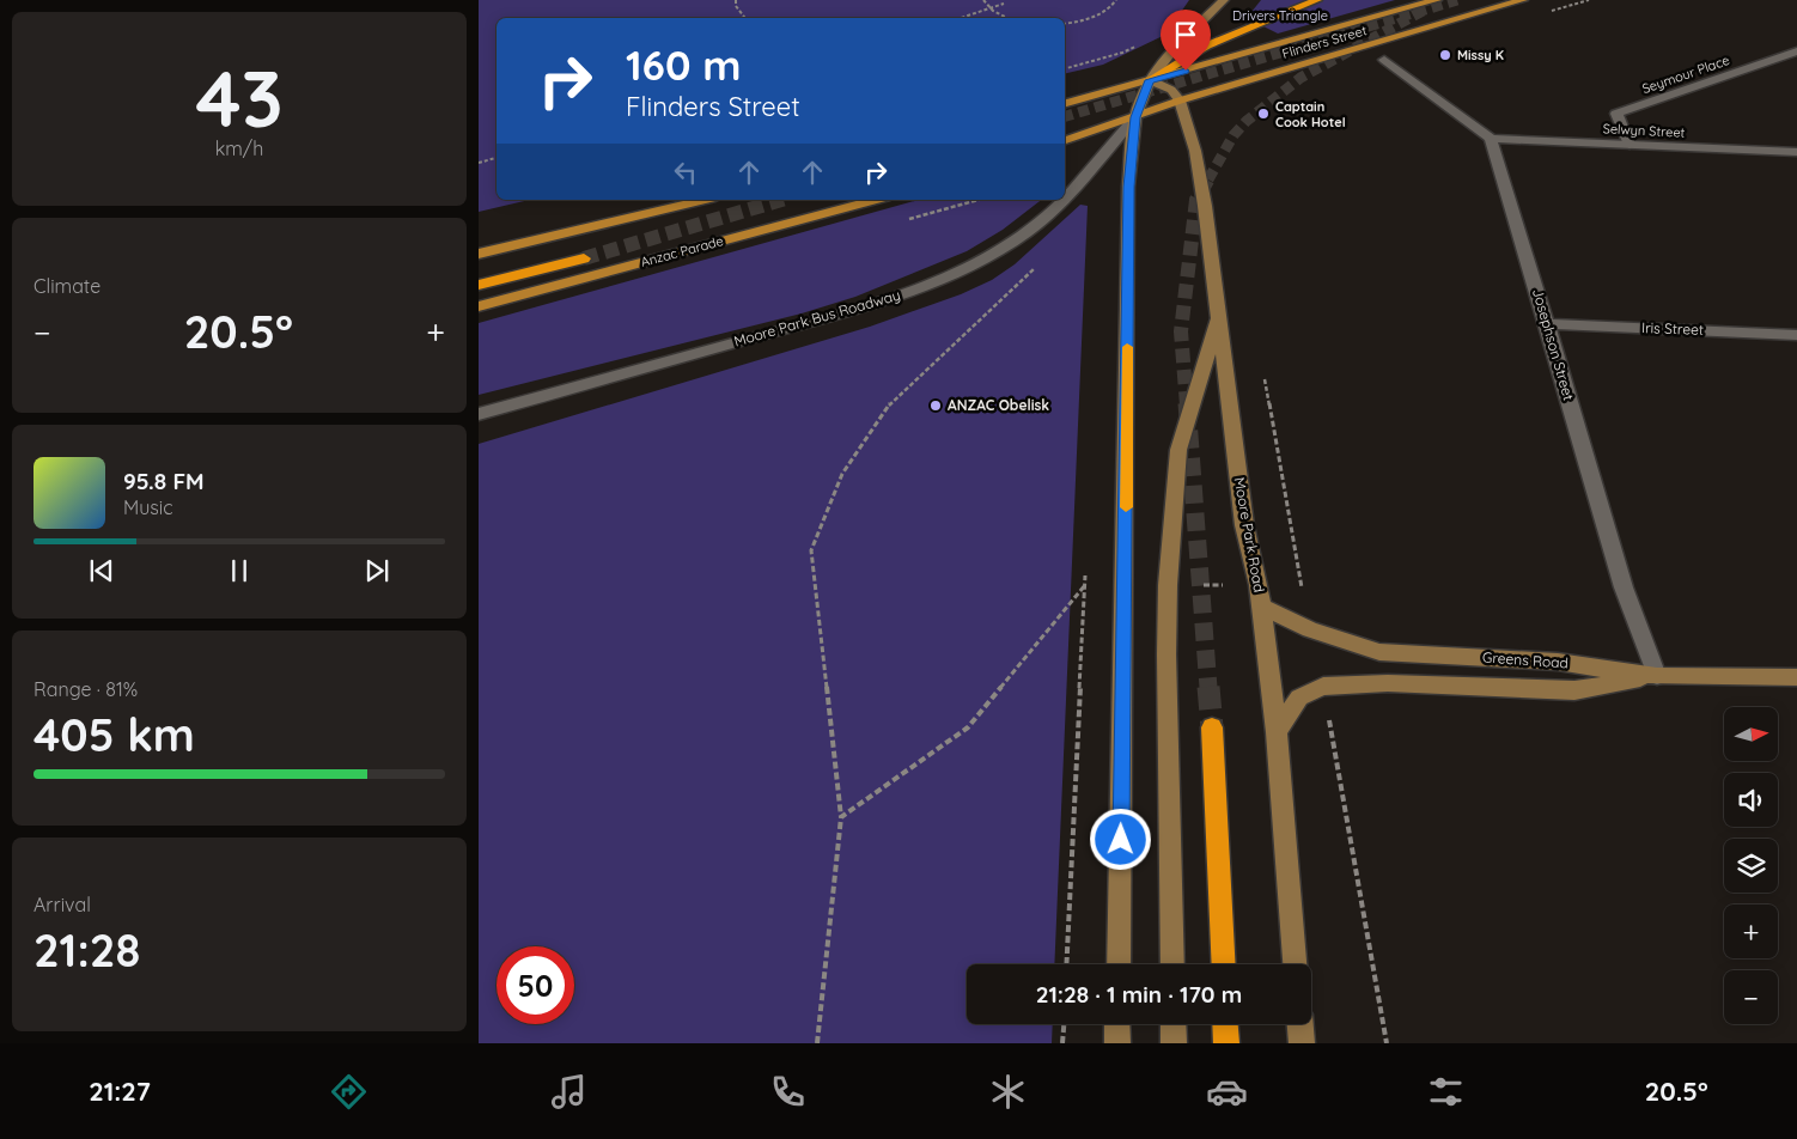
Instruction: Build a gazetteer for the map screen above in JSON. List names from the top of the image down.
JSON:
{
  "streets": {
    "main road": [
      "Flinders Street",
      "Anzac Parade",
      "Moore Park Road",
      "Greens Road"
    ],
    "street": [
      "Seymour Place",
      "Selwyn Street",
      "Moore Park Bus Roadway",
      "Iris Street",
      "Josephson Street"
    ]
  },
  "crossings": [
    ["Flinders Street", "Moore Park Bus Roadway"],
    ["Flinders Street", "Moore Park Road"],
    ["Seymour Place", "Selwyn Street"],
    ["Selwyn Street", "Josephson Street"],
    ["Iris Street", "Josephson Street"],
    ["Josephson Street", "Greens Road"],
    ["Moore Park Road", "Greens Road"]
  ],
  "parks": ["Drivers Triangle"],
  "places": ["Missy K", "Captain Cook Hotel", "ANZAC Obelisk"],
  "north": "right",
  "page": {
    "tile": [
      ["43", "km/h"],
      "Climate",
      ["Range · 81%", "405 km"],
      ["Arrival", "21:28"]
    ],
    "turn": ["160 m", "Flinders Street"],
    "heat": ["−", "20.5°", "+"],
    "song": ["95.8 FM", "Music"],
    "map_buttons": ["+", "−"],
    "limit": "50",
    "trip": "21:28 · 1 min · 170 m",
    "tabs": ["21:27", "20.5°"]
  }
}
